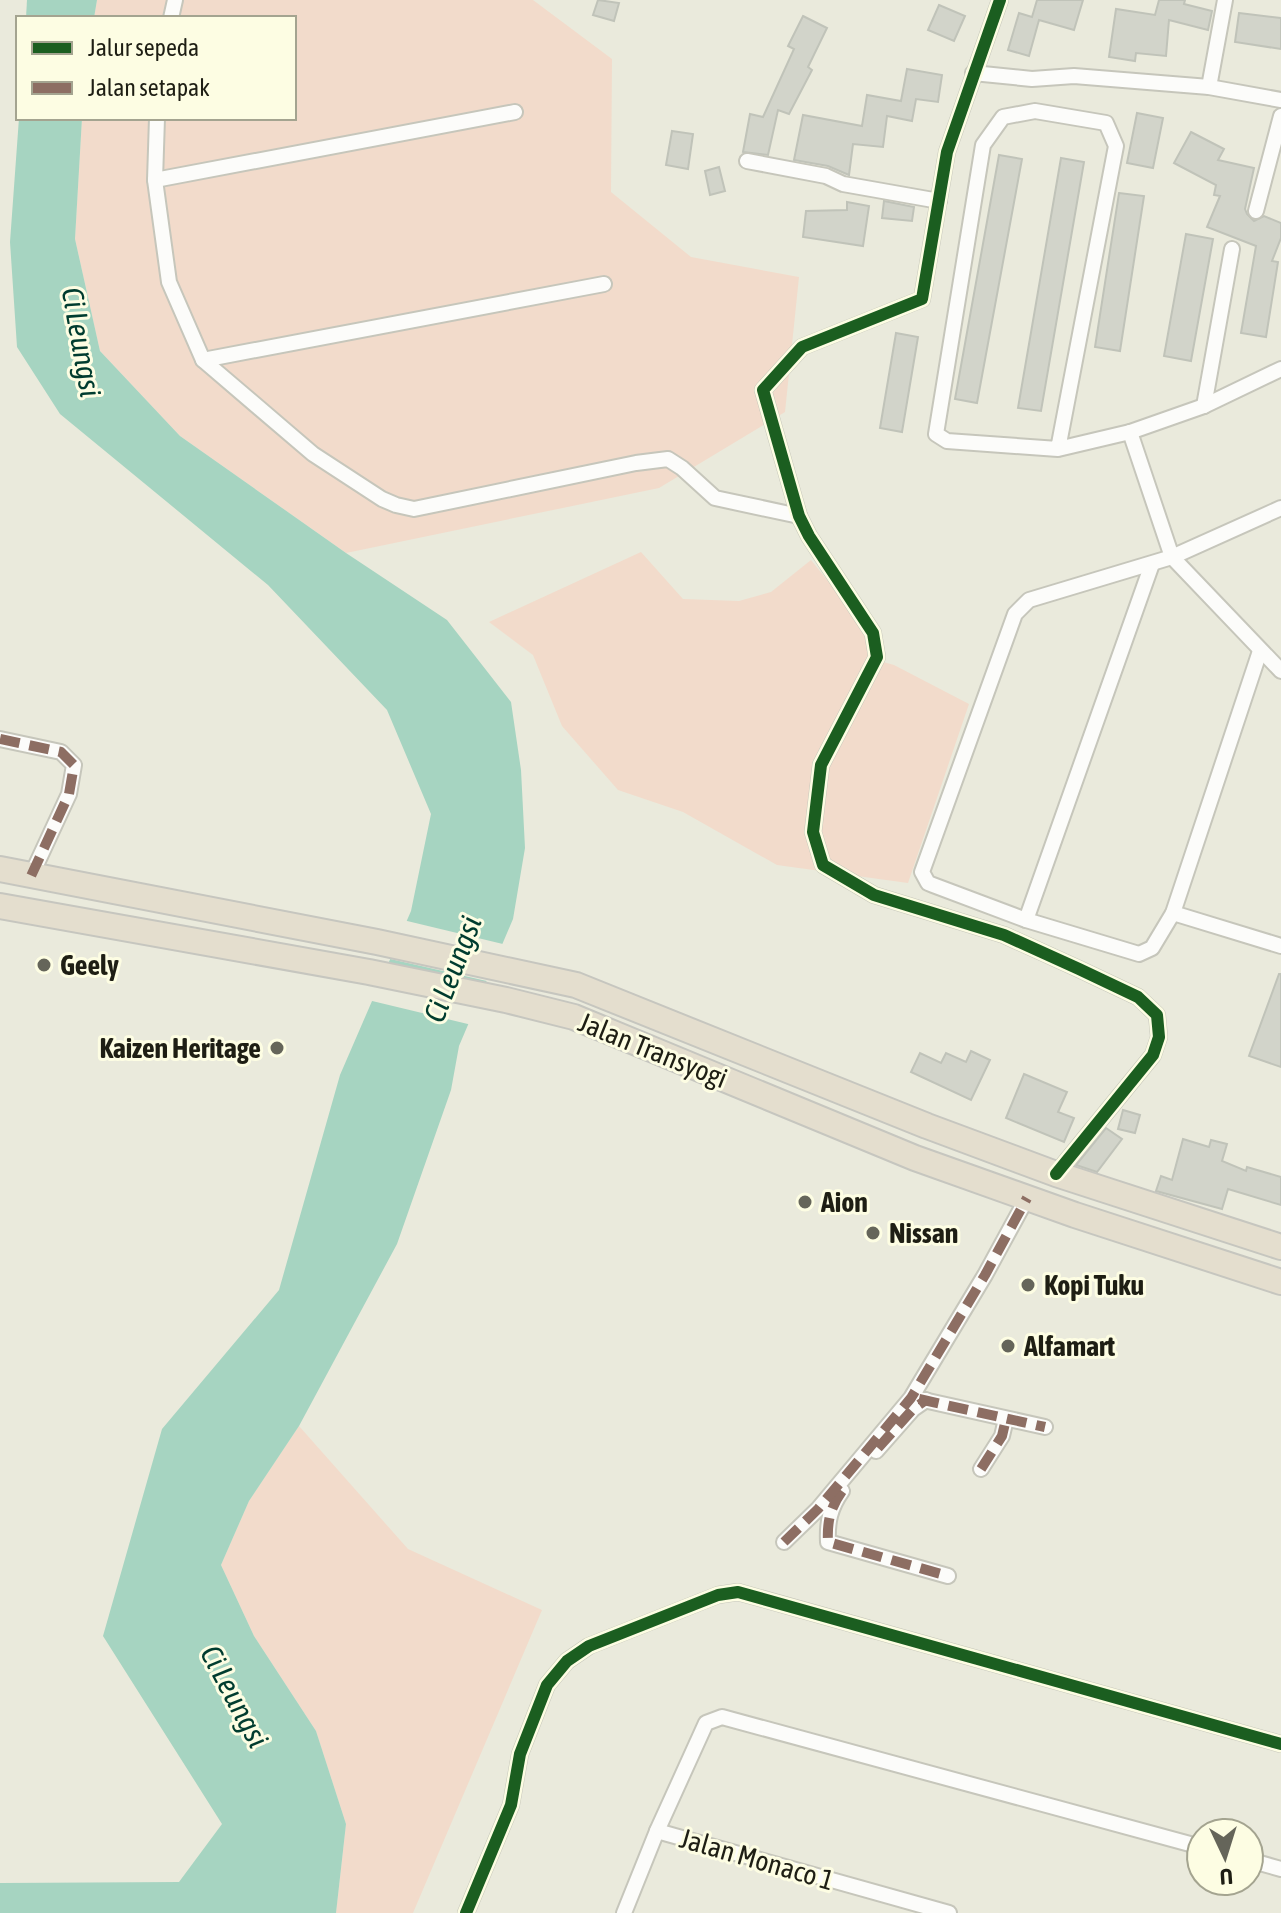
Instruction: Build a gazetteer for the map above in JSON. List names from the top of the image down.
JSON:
{
  "streets": {
    "highway": ["Jalan Transyogi"],
    "street": ["Jalan Monaco 1"]
  },
  "water": ["Ci Leungsi"],
  "places": [
    "Geely",
    "Kaizen Heritage",
    "Aion",
    "Nissan",
    "Kopi Tuku",
    "Alfamart"
  ],
  "legend": ["Jalur sepeda", "Jalan setapak"],
  "north": "bottom"
}
